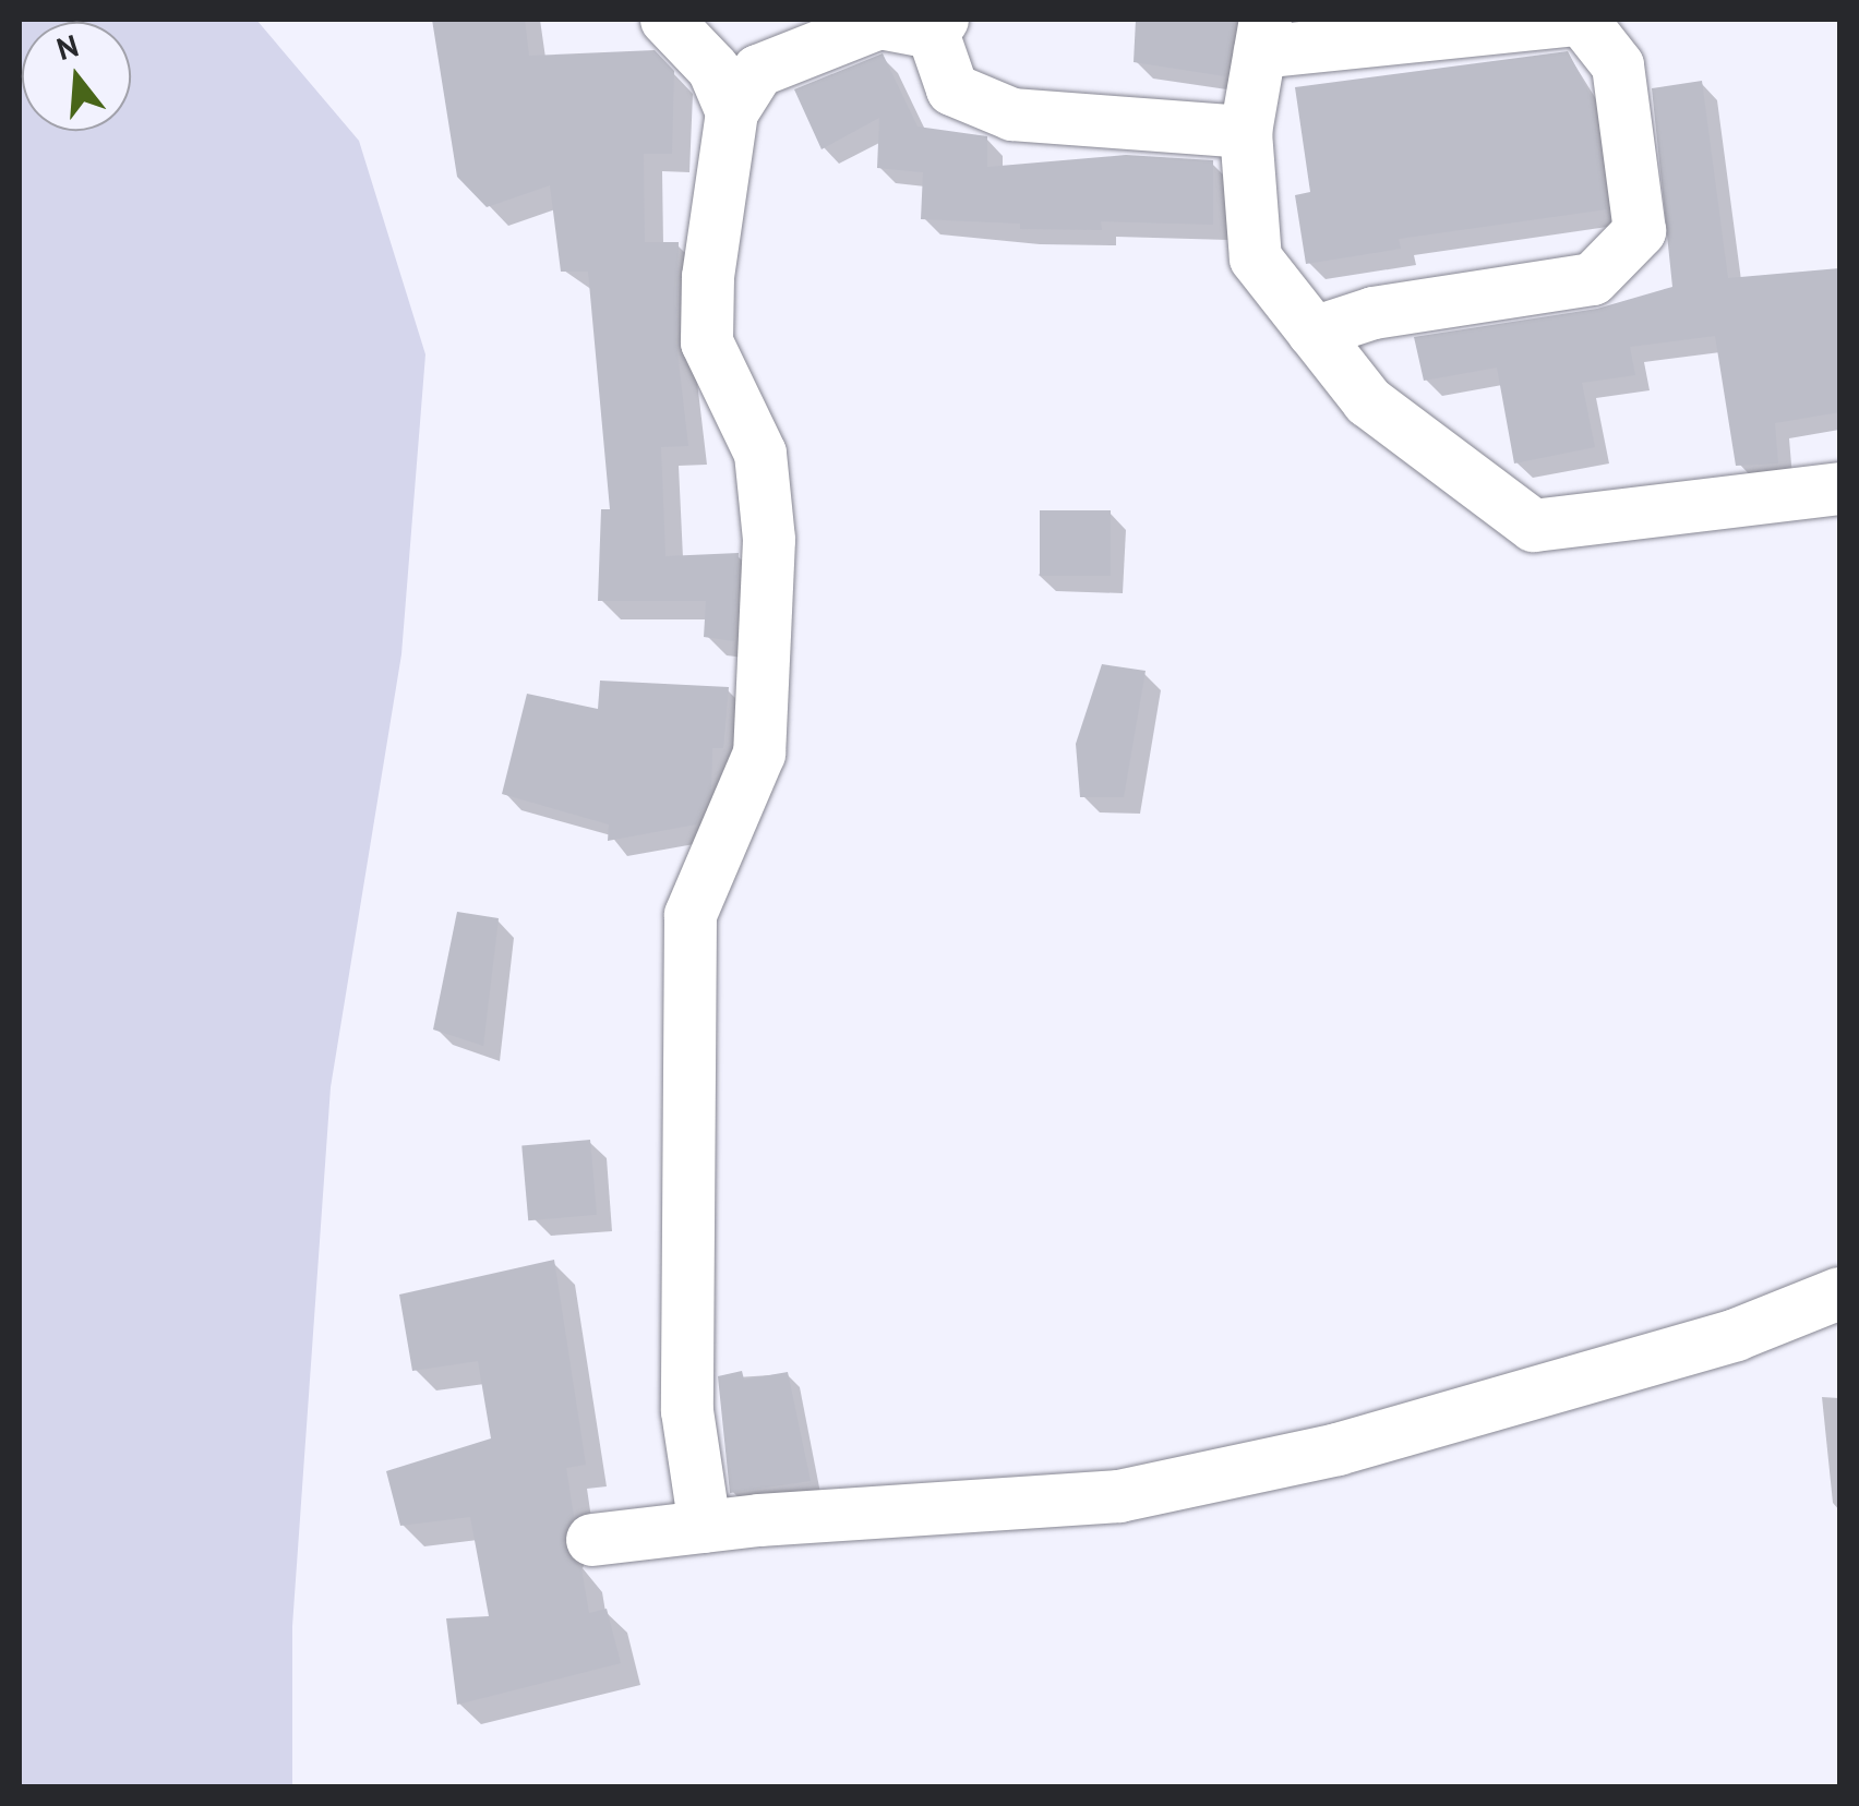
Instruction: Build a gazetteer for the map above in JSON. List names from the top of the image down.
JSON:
{
  "north": "top"
}
